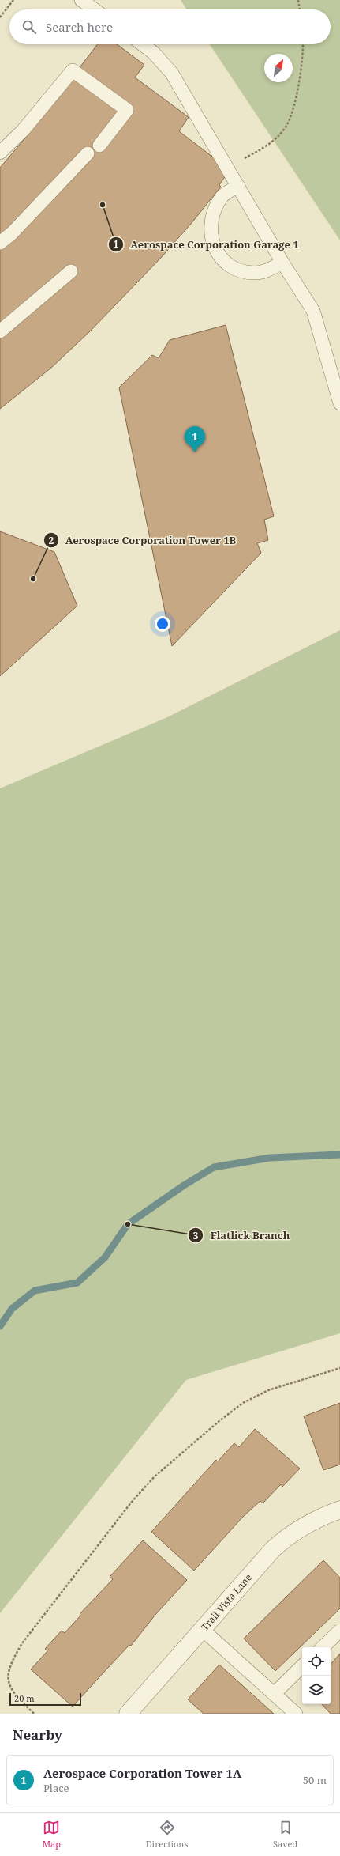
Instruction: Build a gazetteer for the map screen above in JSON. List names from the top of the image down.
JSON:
{
  "streets": {
    "street": ["Trail Vista Lane"]
  },
  "places": ["Aerospace Corporation Garage 1", "Aerospace Corporation Tower 1B", "Flatlick Branch"],
  "scale_bar": "20 m",
  "north": "top right",
  "page": {
    "search": "Search here",
    "pins": "1",
    "scale": "20 m",
    "heading": "Nearby",
    "list": [
      {
        "mark": "1",
        "name": "Aerospace Corporation Tower 1A",
        "note": "Place",
        "value": "50 m"
      }
    ],
    "nav": ["Map", "Directions", "Saved"]
  }
}
